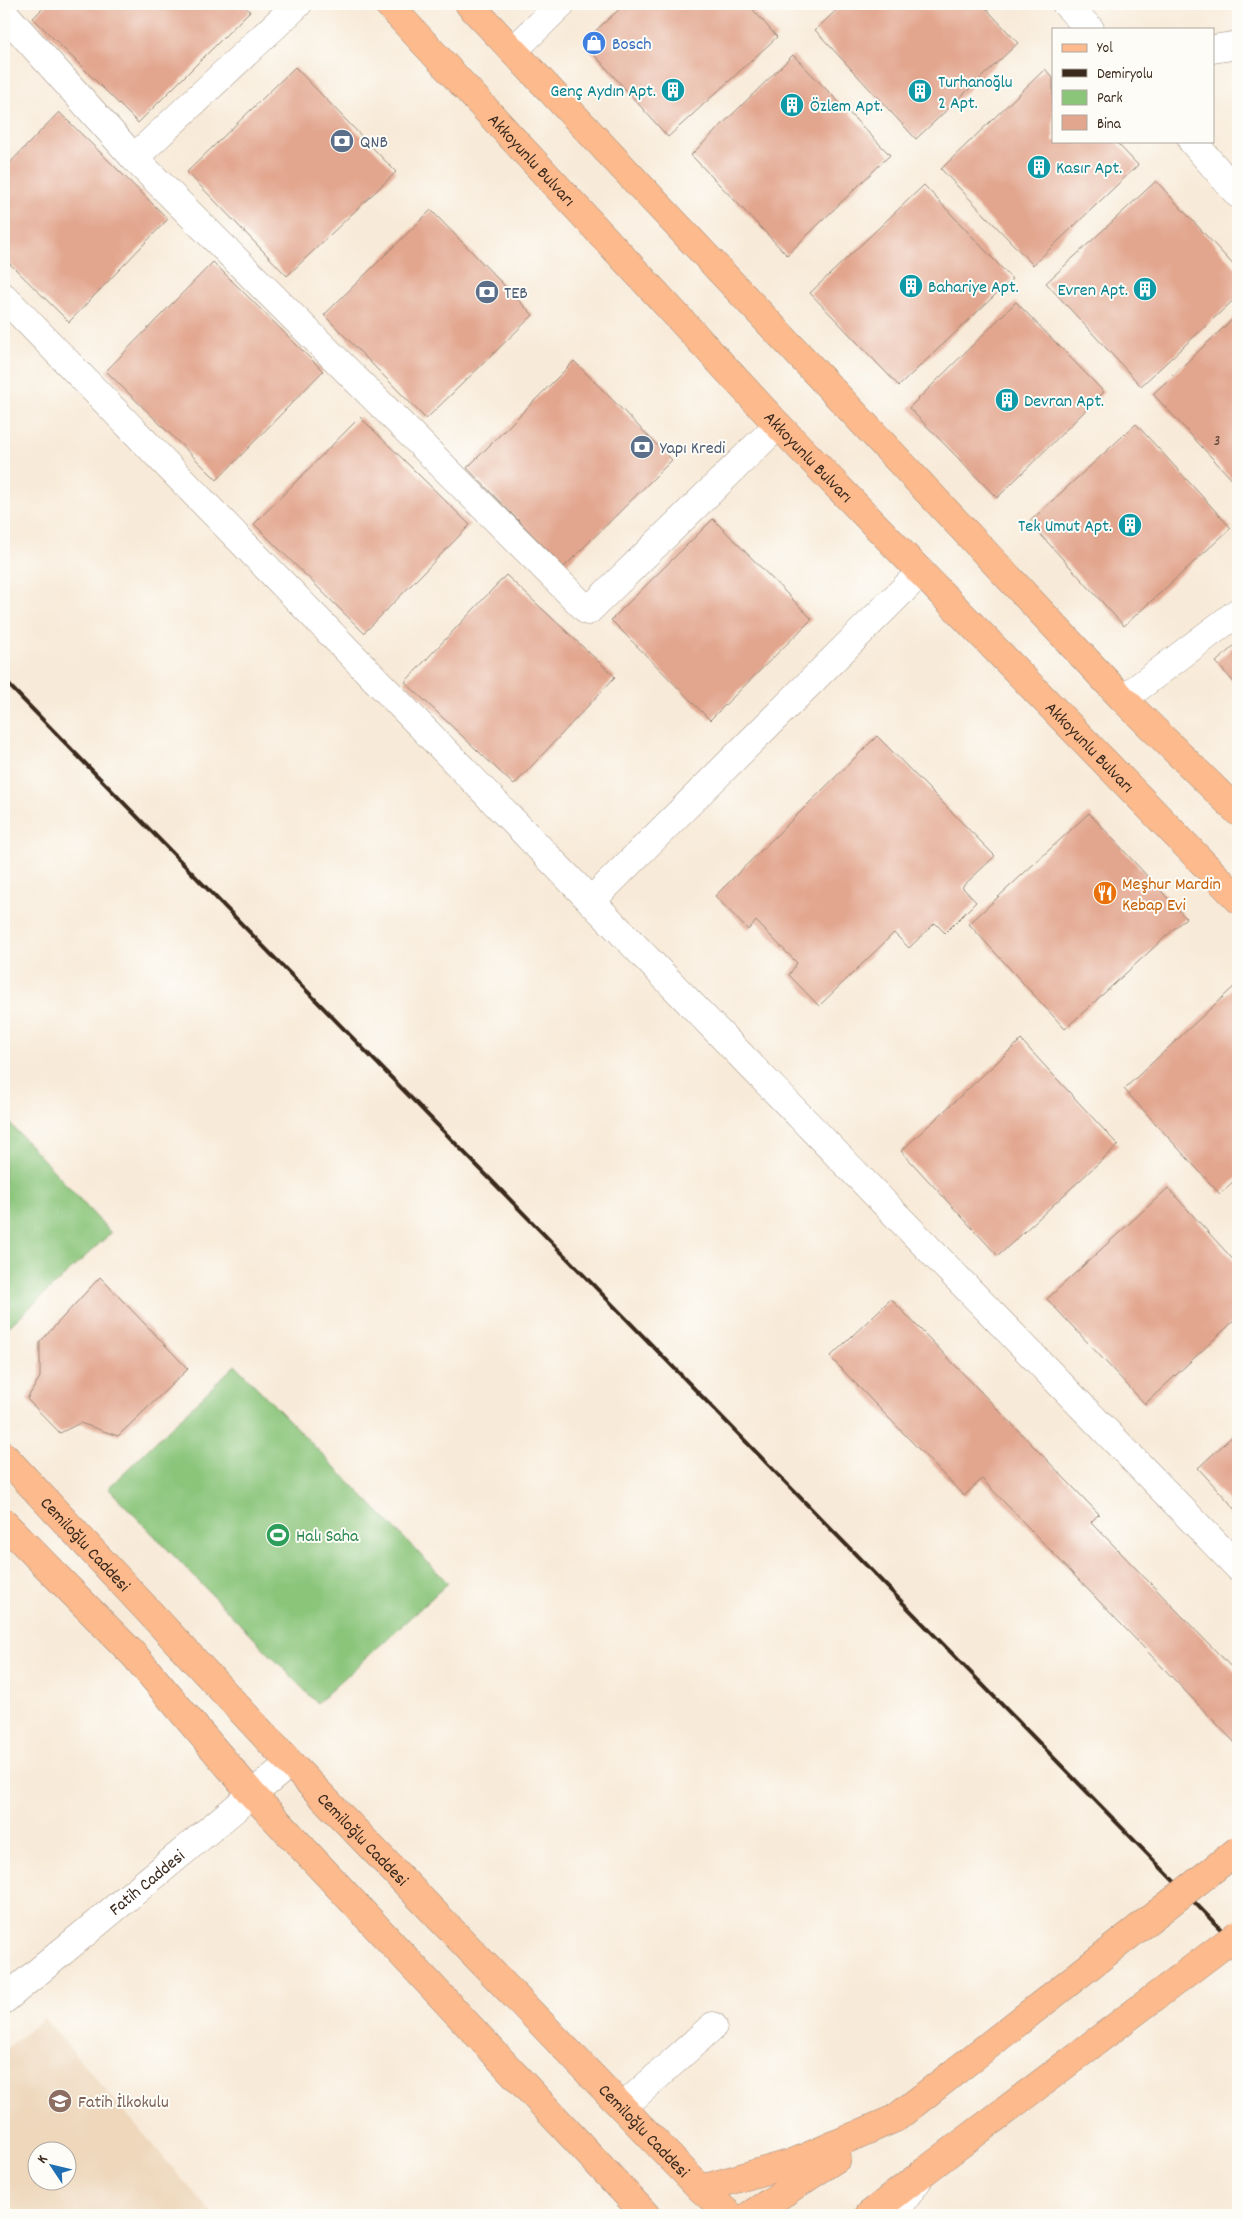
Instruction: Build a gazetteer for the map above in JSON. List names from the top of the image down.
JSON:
{
  "streets": {
    "main road": ["Akkoyunlu Bulvarı", "Cemiloğlu Caddesi"],
    "street": ["Fatih Caddesi"]
  },
  "crossings": [
    ["Cemiloğlu Caddesi", "Fatih Caddesi"]
  ],
  "places": {
    "shop": ["Bosch"],
    "building": [
      "Genç Aydın Apt.",
      "Turhanoğlu 2 Apt.",
      "Özlem Apt.",
      "Kasır Apt.",
      "Bahariye Apt.",
      "Evren Apt.",
      "Devran Apt.",
      "Tek Umut Apt."
    ],
    "bank": ["QNB", "TEB", "Yapı Kredi"],
    "restaurant": ["Meşhur Mardin Kebap Evi"],
    "sports": ["Halı Saha"],
    "school or university": ["Fatih İlkokulu"]
  },
  "house_numbers": ["3"],
  "legend": [
    "Yol",
    "Demiryolu",
    "Park",
    "Bina"
  ],
  "north": "top left"
}
